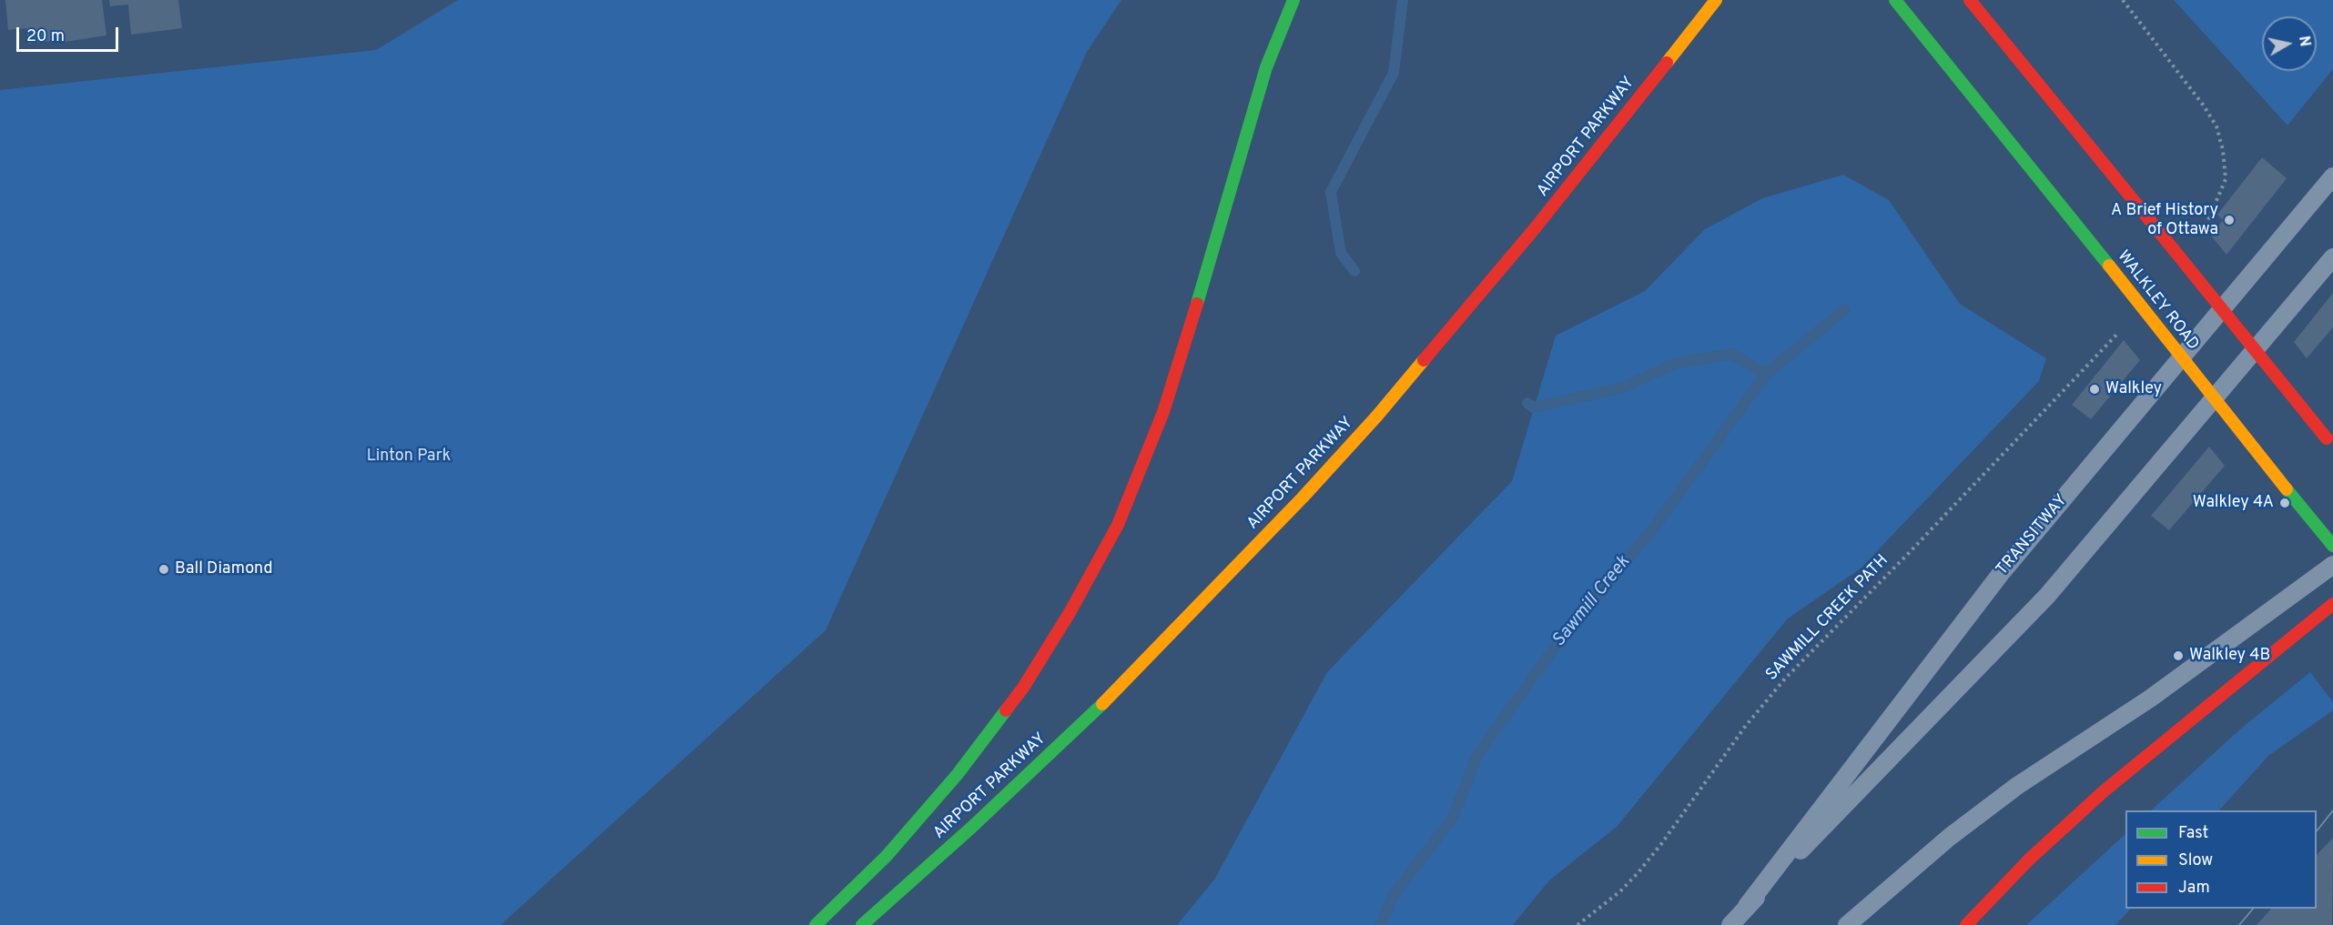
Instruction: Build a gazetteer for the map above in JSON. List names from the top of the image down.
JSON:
{
  "streets": {
    "main road": ["AIRPORT PARKWAY", "WALKLEY ROAD"],
    "lane": ["TRANSITWAY"],
    "path": ["SAWMILL CREEK PATH"]
  },
  "water": ["Sawmill Creek"],
  "parks": ["Linton Park"],
  "places": [
    "A Brief History of Ottawa",
    "Walkley",
    "Walkley 4A",
    "Ball Diamond",
    "Walkley 4B"
  ],
  "legend": ["Fast", "Slow", "Jam"],
  "scale_bar": "20 m",
  "north": "right"
}
